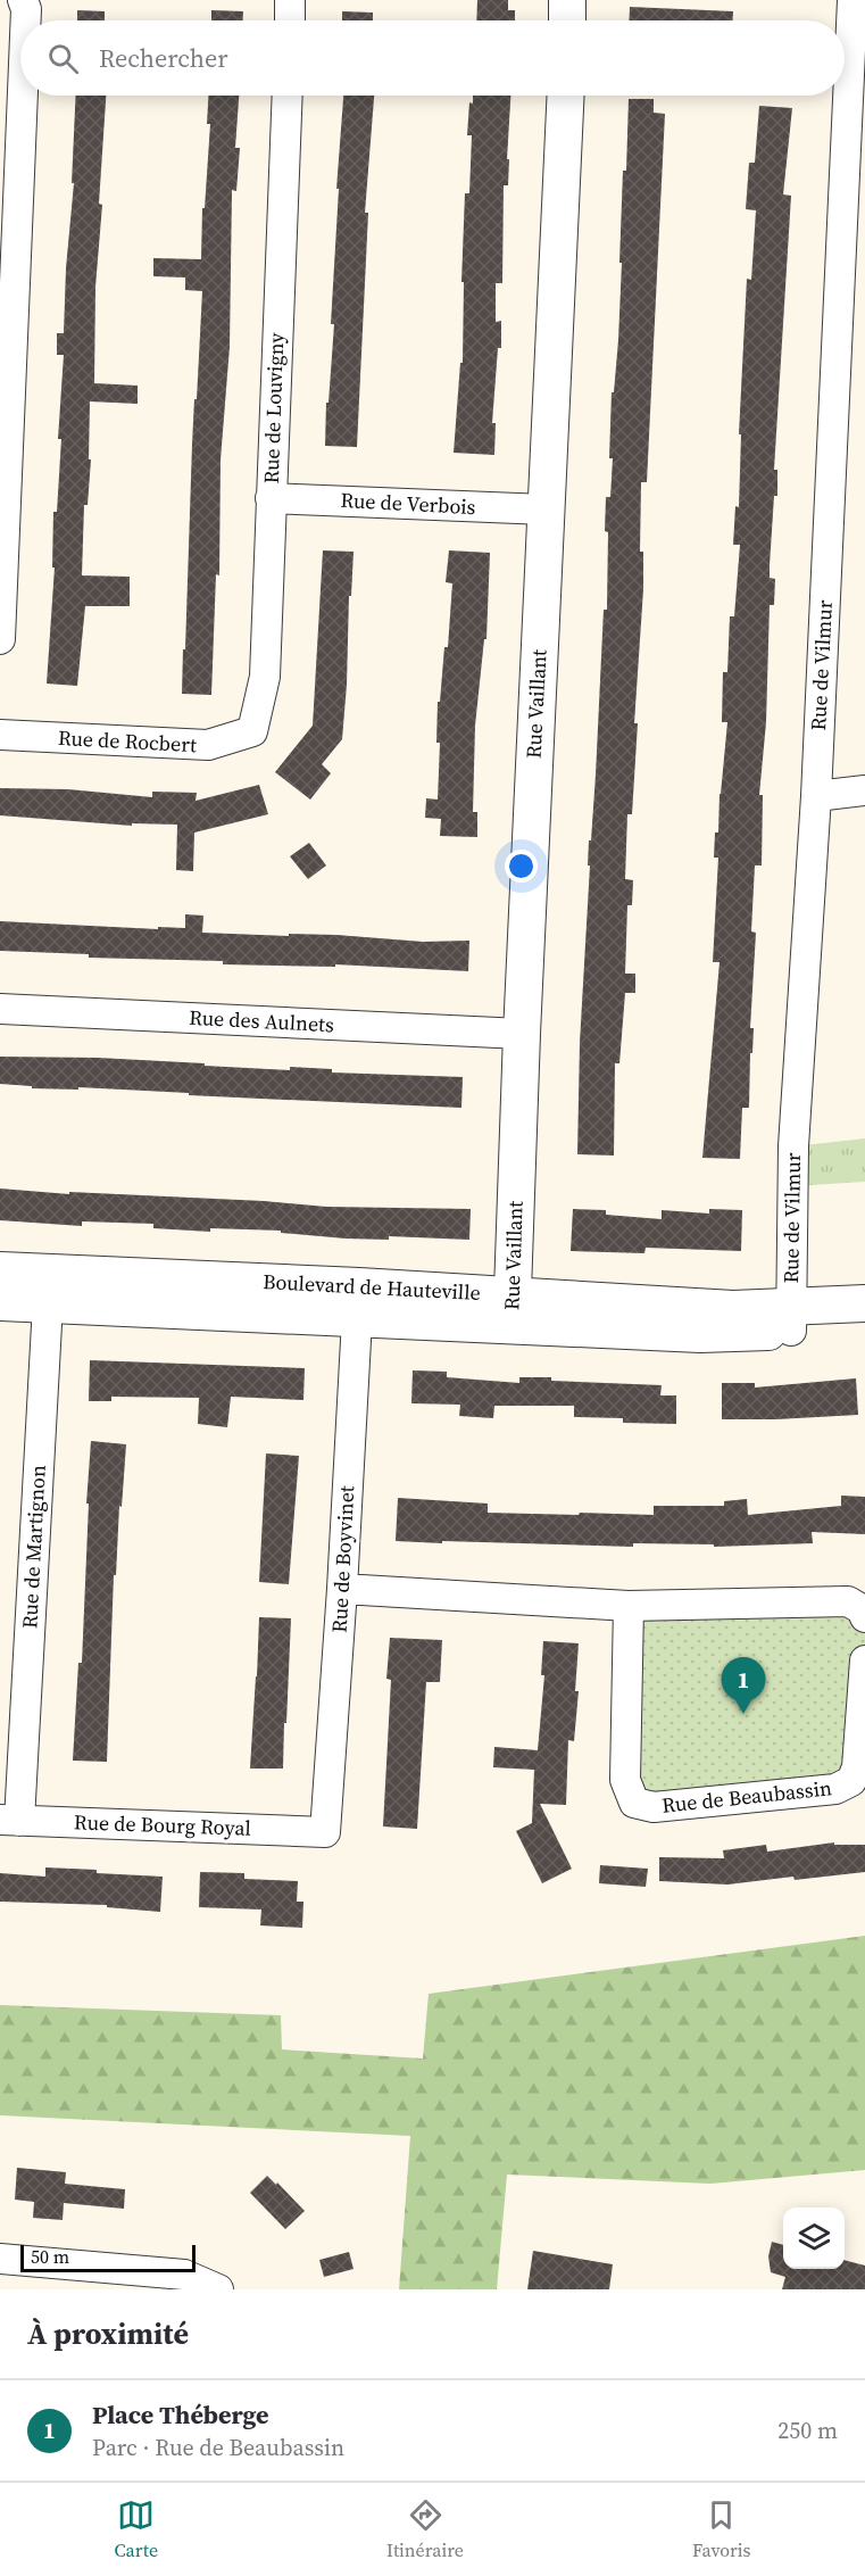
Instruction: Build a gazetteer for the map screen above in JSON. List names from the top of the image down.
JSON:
{
  "streets": {
    "street": [
      "Rue de Louvigny",
      "Rue de Verbois",
      "Rue de Vilmur",
      "Rue Vaillant",
      "Rue de Rocbert",
      "Rue des Aulnets",
      "Boulevard de Hauteville",
      "Rue de Martignon",
      "Rue de Boyvinet",
      "Rue de Beaubassin",
      "Rue de Bourg Royal"
    ]
  },
  "crossings": [
    ["Rue de Louvigny", "Rue de Verbois"],
    ["Rue de Louvigny", "Rue de Rocbert"],
    ["Rue de Verbois", "Rue Vaillant"],
    ["Rue de Vilmur", "Boulevard de Hauteville"],
    ["Rue Vaillant", "Rue des Aulnets"],
    ["Rue Vaillant", "Boulevard de Hauteville"],
    ["Boulevard de Hauteville", "Rue de Martignon"],
    ["Boulevard de Hauteville", "Rue de Boyvinet"],
    ["Rue de Martignon", "Rue de Bourg Royal"],
    ["Rue de Boyvinet", "Rue de Bourg Royal"]
  ],
  "scale_bar": "50 m",
  "page": {
    "search": "Rechercher",
    "pins": "1",
    "scale": "50 m",
    "heading": "À proximité",
    "list": [
      {
        "mark": "1",
        "name": "Place Théberge",
        "note": "Parc · Rue de Beaubassin",
        "value": "250 m"
      }
    ],
    "nav": ["Carte", "Itinéraire", "Favoris"]
  }
}
